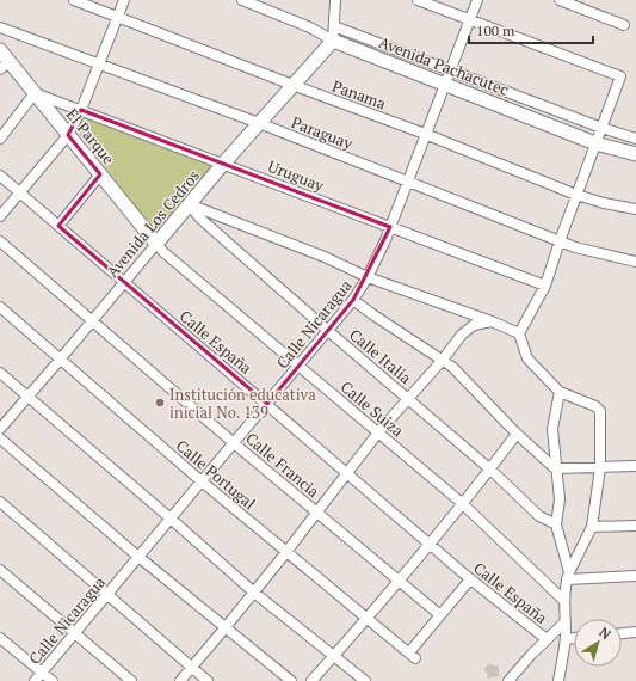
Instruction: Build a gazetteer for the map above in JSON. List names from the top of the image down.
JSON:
{
  "streets": {
    "main road": ["Avenida Pachacutec", "El Parque", "Avenida Los Cedros"],
    "street": [
      "Panama",
      "Paraguay",
      "Uruguay",
      "Calle Nicaragua",
      "Calle España",
      "Calle Italia",
      "Calle Suiza",
      "Calle Francia",
      "Calle Portugal"
    ]
  },
  "crossings": [
    ["Avenida Pachacutec", "Avenida Los Cedros"],
    ["Avenida Pachacutec", "Calle Nicaragua"],
    ["Panama", "Avenida Los Cedros"],
    ["Panama", "Calle Nicaragua"],
    ["Paraguay", "Avenida Los Cedros"],
    ["Paraguay", "Calle Nicaragua"],
    ["El Parque", "Uruguay"],
    ["El Parque", "Avenida Los Cedros"],
    ["El Parque", "Calle Suiza"],
    ["Uruguay", "Avenida Los Cedros"],
    ["Uruguay", "Calle Nicaragua"],
    ["Avenida Los Cedros", "Calle España"],
    ["Avenida Los Cedros", "Calle Italia"],
    ["Avenida Los Cedros", "Calle Suiza"],
    ["Avenida Los Cedros", "Calle Francia"],
    ["Avenida Los Cedros", "Calle Portugal"],
    ["Calle Nicaragua", "Calle España"],
    ["Calle Nicaragua", "Calle Italia"],
    ["Calle Nicaragua", "Calle Suiza"],
    ["Calle Nicaragua", "Calle Francia"],
    ["Calle Nicaragua", "Calle Portugal"],
    ["Calle Francia", "Calle Portugal"]
  ],
  "places": ["Institución educativa inicial No. 139"],
  "scale_bar": "100 m",
  "north": "top right"
}
